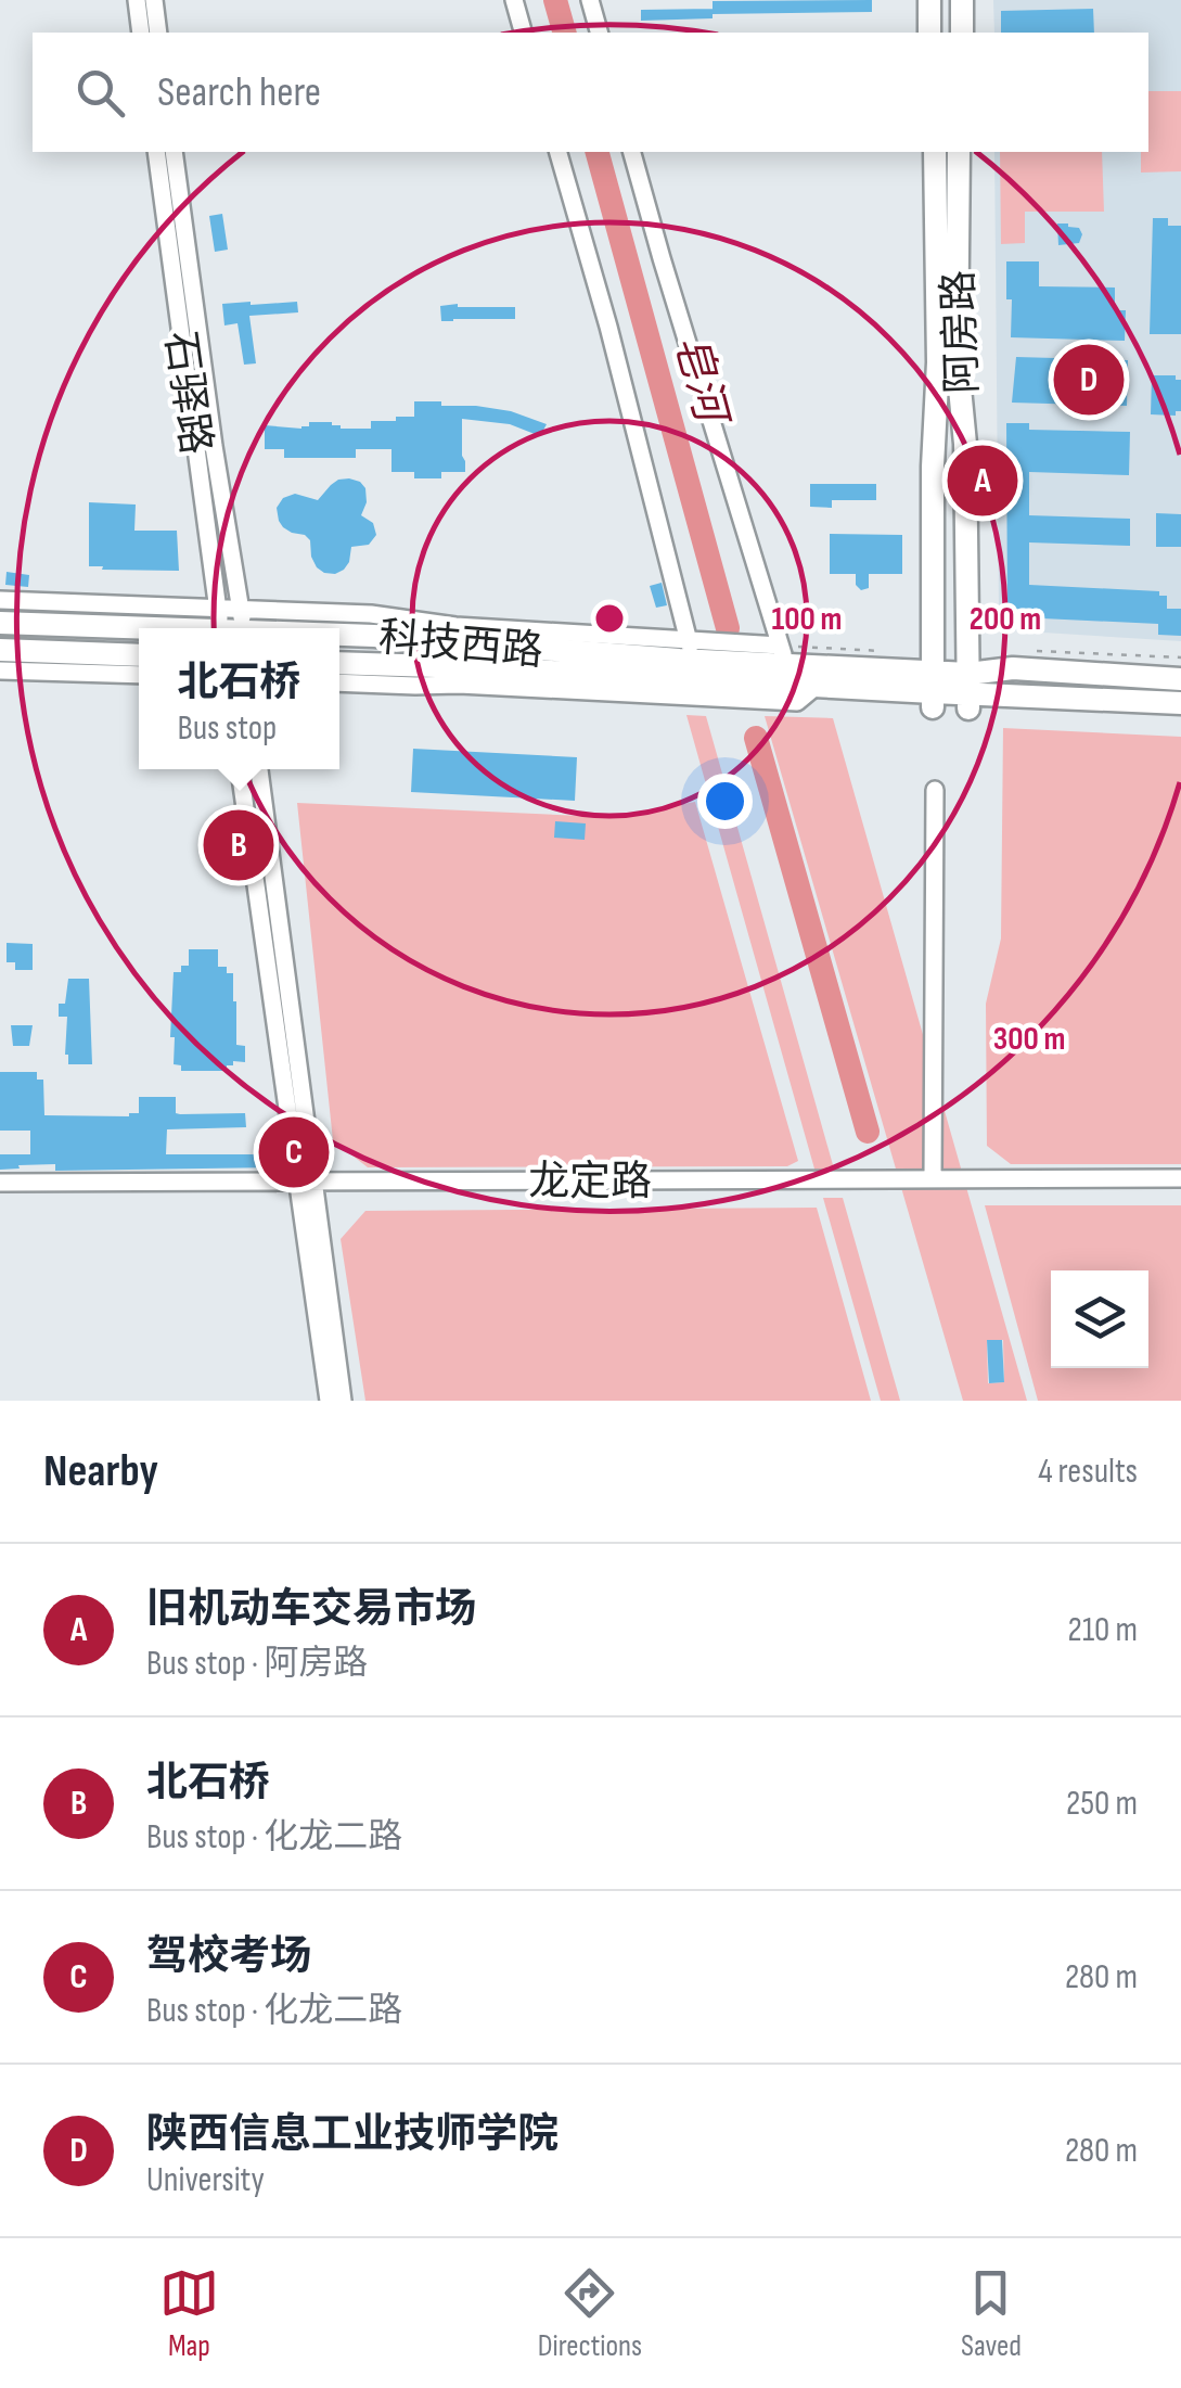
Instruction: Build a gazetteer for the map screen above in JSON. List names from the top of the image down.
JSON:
{
  "streets": {
    "main road": ["阿房路", "科技西路"],
    "street": ["石驿路", "龙定路"]
  },
  "crossings": [
    ["阿房路", "科技西路"]
  ],
  "water": ["皂河"],
  "page": {
    "search": "Search here",
    "pins": [
      "D",
      "A",
      "B",
      "C"
    ],
    "popup": ["北石桥", "Bus stop"],
    "heading": ["Nearby", "4 results"],
    "list": [
      {
        "mark": "A",
        "name": "旧机动车交易市场",
        "note": "Bus stop · 阿房路",
        "value": "210 m"
      },
      {
        "mark": "B",
        "name": "北石桥",
        "note": "Bus stop · 化龙二路",
        "value": "250 m"
      },
      {
        "mark": "C",
        "name": "驾校考场",
        "note": "Bus stop · 化龙二路",
        "value": "280 m"
      },
      {
        "mark": "D",
        "name": "陕西信息工业技师学院",
        "note": "University",
        "value": "280 m"
      }
    ],
    "nav": ["Map", "Directions", "Saved"]
  },
  "rings": ["100 m", "200 m", "300 m"]
}
